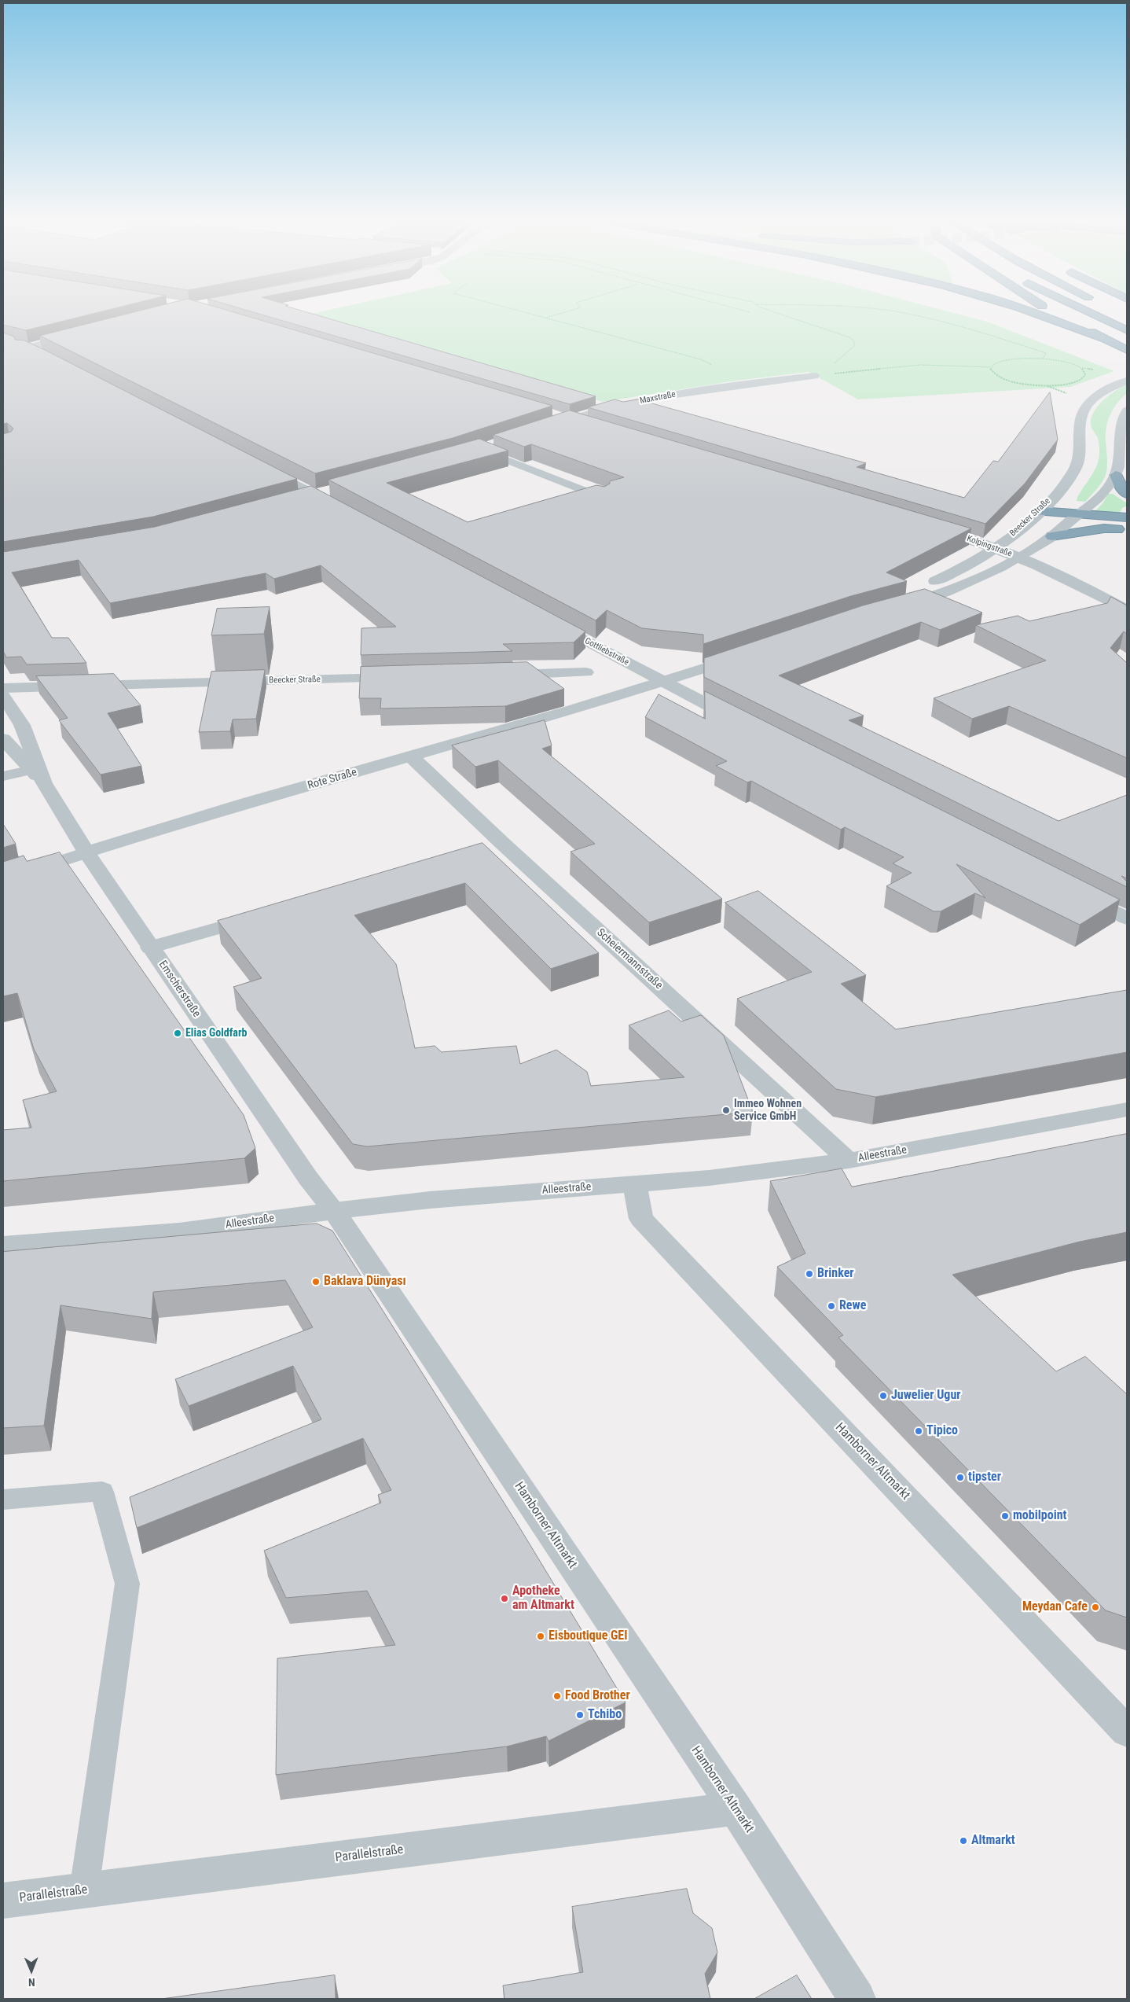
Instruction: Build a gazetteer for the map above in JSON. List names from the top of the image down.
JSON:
{
  "streets": {
    "street": [
      "Maxstraße",
      "Beecker Straße",
      "Kolpingstraße",
      "Gottliebstraße",
      "Rote Straße",
      "Scheiermannstraße",
      "Emscherstraße",
      "Alleestraße",
      "Hamborner Altmarkt",
      "Parallelstraße"
    ]
  },
  "crossings": [
    ["Beecker Straße", "Kolpingstraße"],
    ["Gottliebstraße", "Rote Straße"],
    ["Rote Straße", "Scheiermannstraße"],
    ["Rote Straße", "Emscherstraße"],
    ["Scheiermannstraße", "Alleestraße"],
    ["Emscherstraße", "Alleestraße"],
    ["Emscherstraße", "Hamborner Altmarkt"],
    ["Alleestraße", "Hamborner Altmarkt"],
    ["Hamborner Altmarkt", "Parallelstraße"]
  ],
  "places": [
    "Elias Goldfarb",
    "Immeo Wohnen Service GmbH",
    "Brinker",
    "Baklava Dünyası",
    "Rewe",
    "Juwelier Ugur",
    "Tipico",
    "tipster",
    "mobilpoint",
    "Apotheke am Altmarkt",
    "Meydan Cafe",
    "Eisboutique GEI",
    "Food Brother",
    "Tchibo",
    "Altmarkt"
  ],
  "north": "bottom"
}
